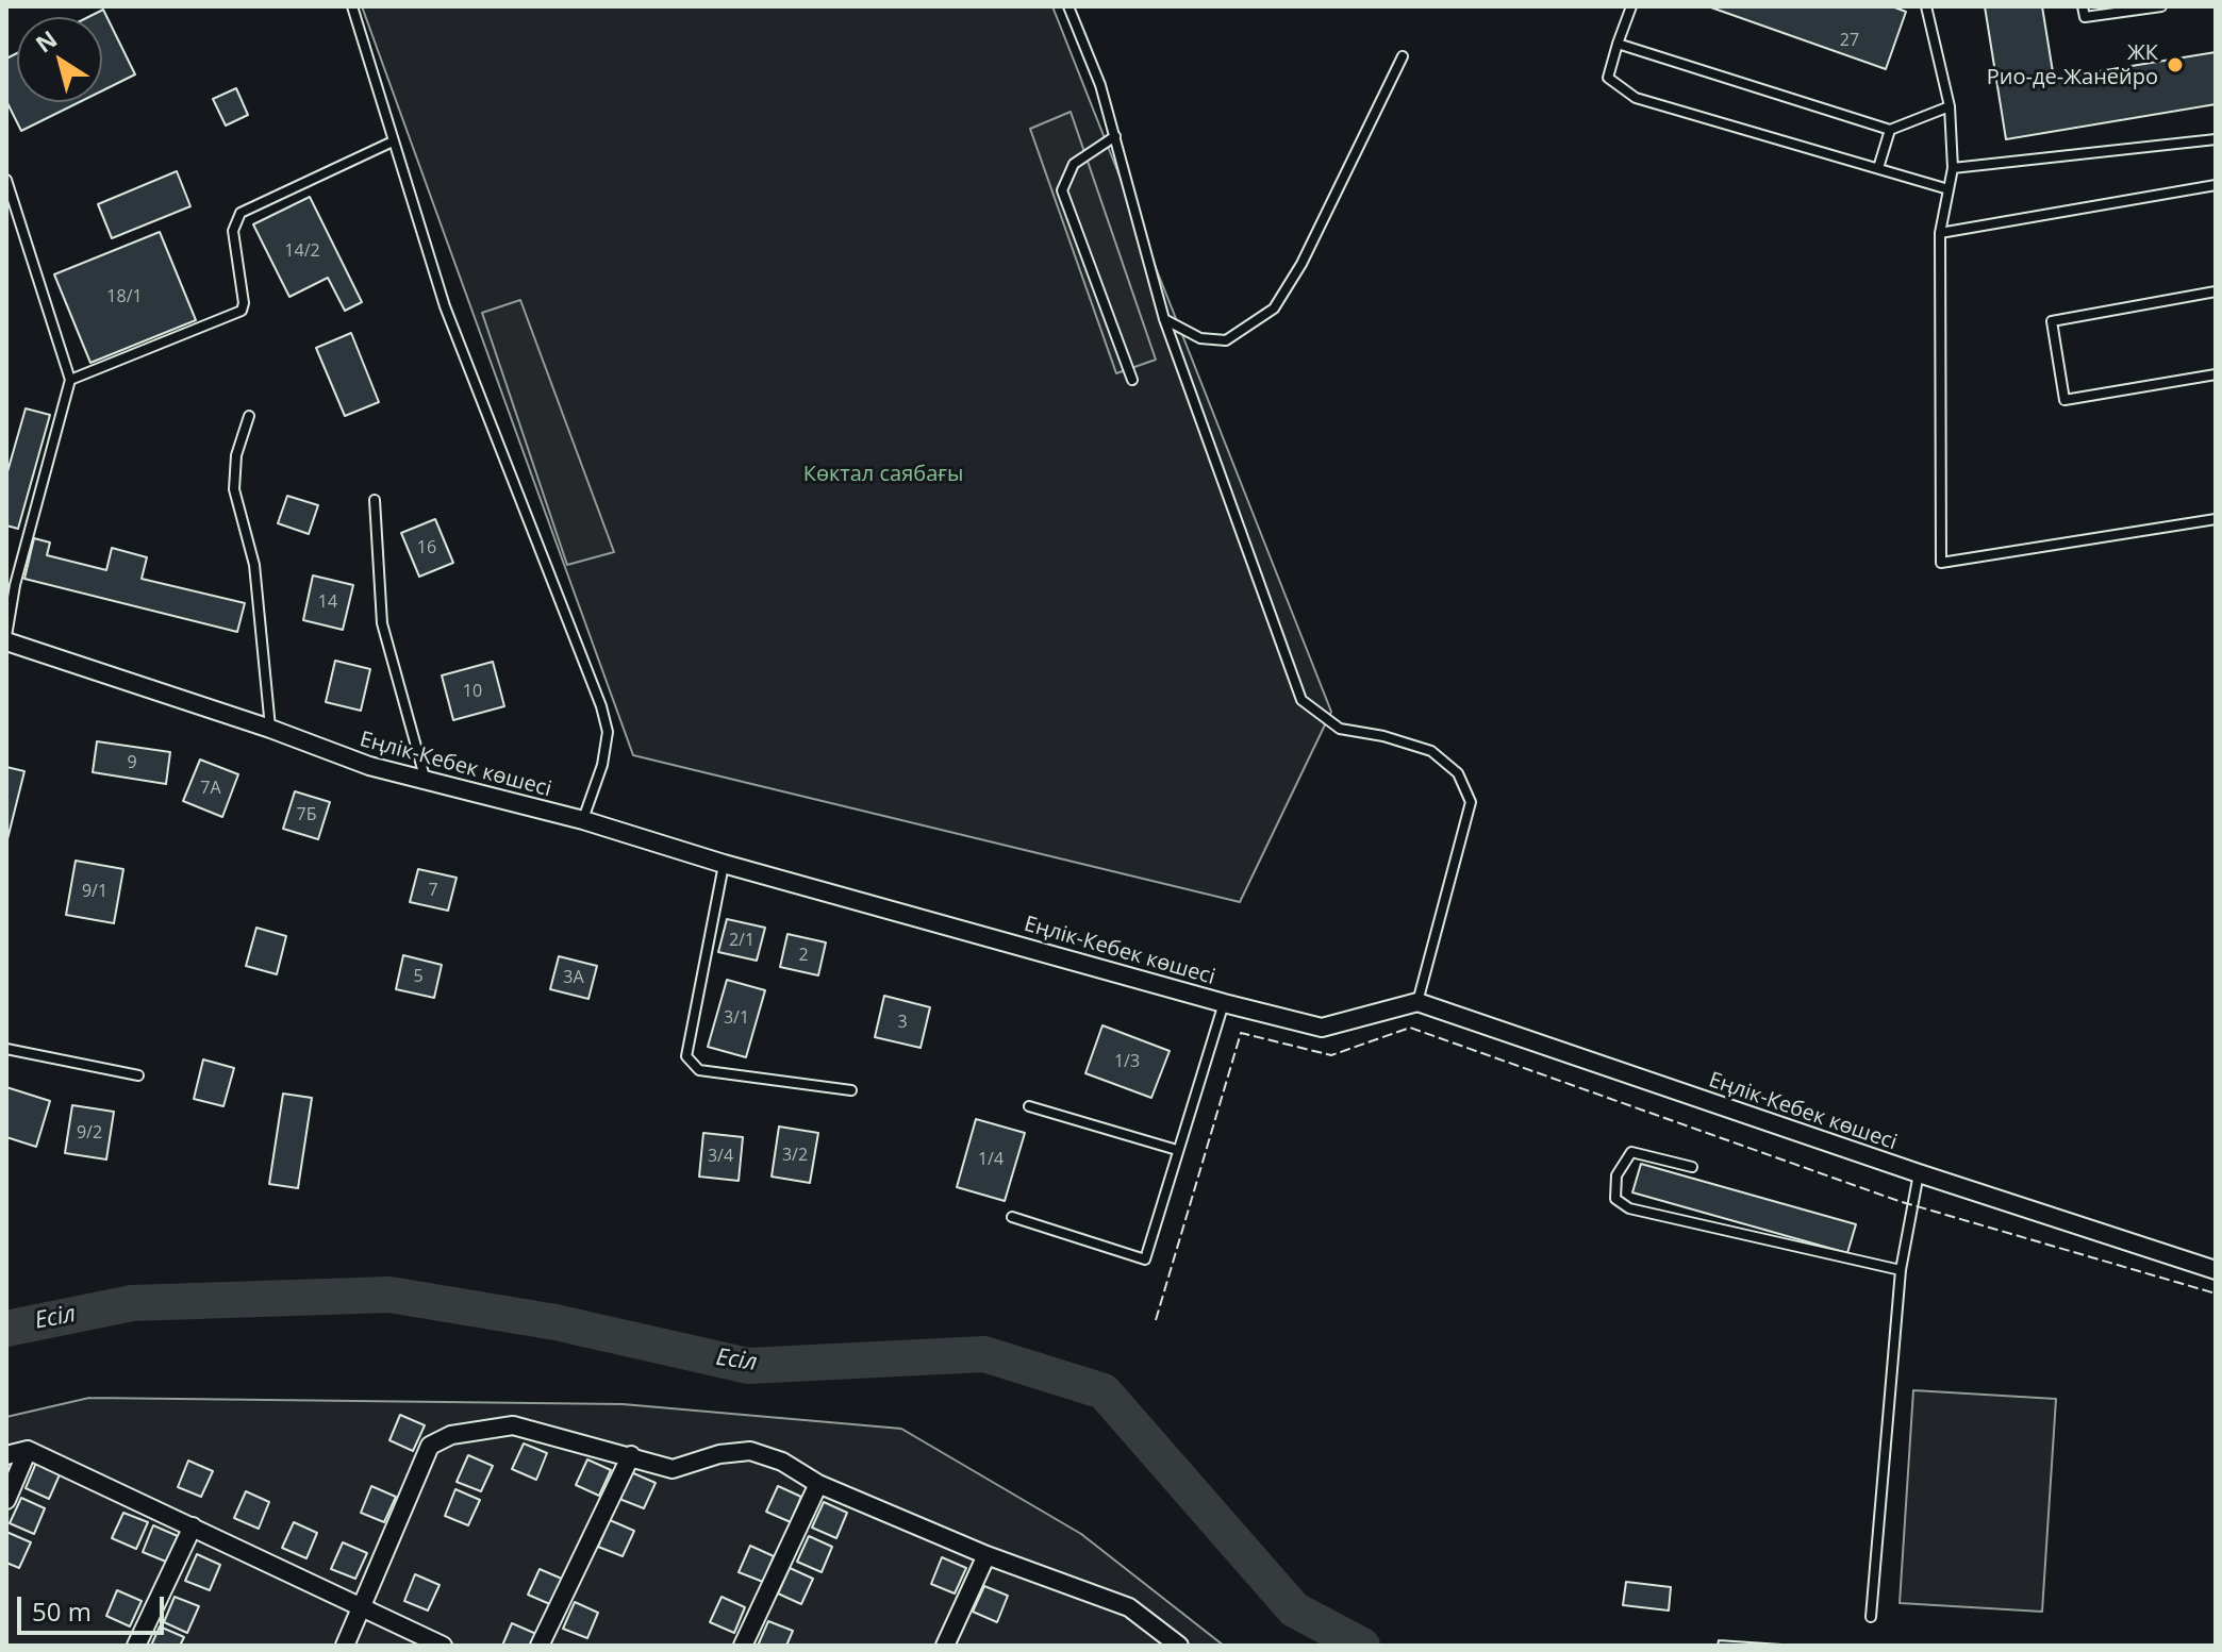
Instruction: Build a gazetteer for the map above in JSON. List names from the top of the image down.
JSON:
{
  "streets": {
    "street": ["Еңлік-Кебек көшесі"]
  },
  "water": ["Есіл"],
  "parks": ["Көктал саябағы"],
  "places": ["ЖК Рио-де-Жанейро"],
  "house_numbers": [
    "27",
    "14/2",
    "18/1",
    "16",
    "14",
    "10",
    "9",
    "7А",
    "7Б",
    "7",
    "9/1",
    "2/1",
    "2",
    "5",
    "3А",
    "3/1",
    "3",
    "1/3",
    "9/2",
    "3/2",
    "3/4",
    "1/4"
  ],
  "scale_bar": "50 m",
  "north": "top left"
}
